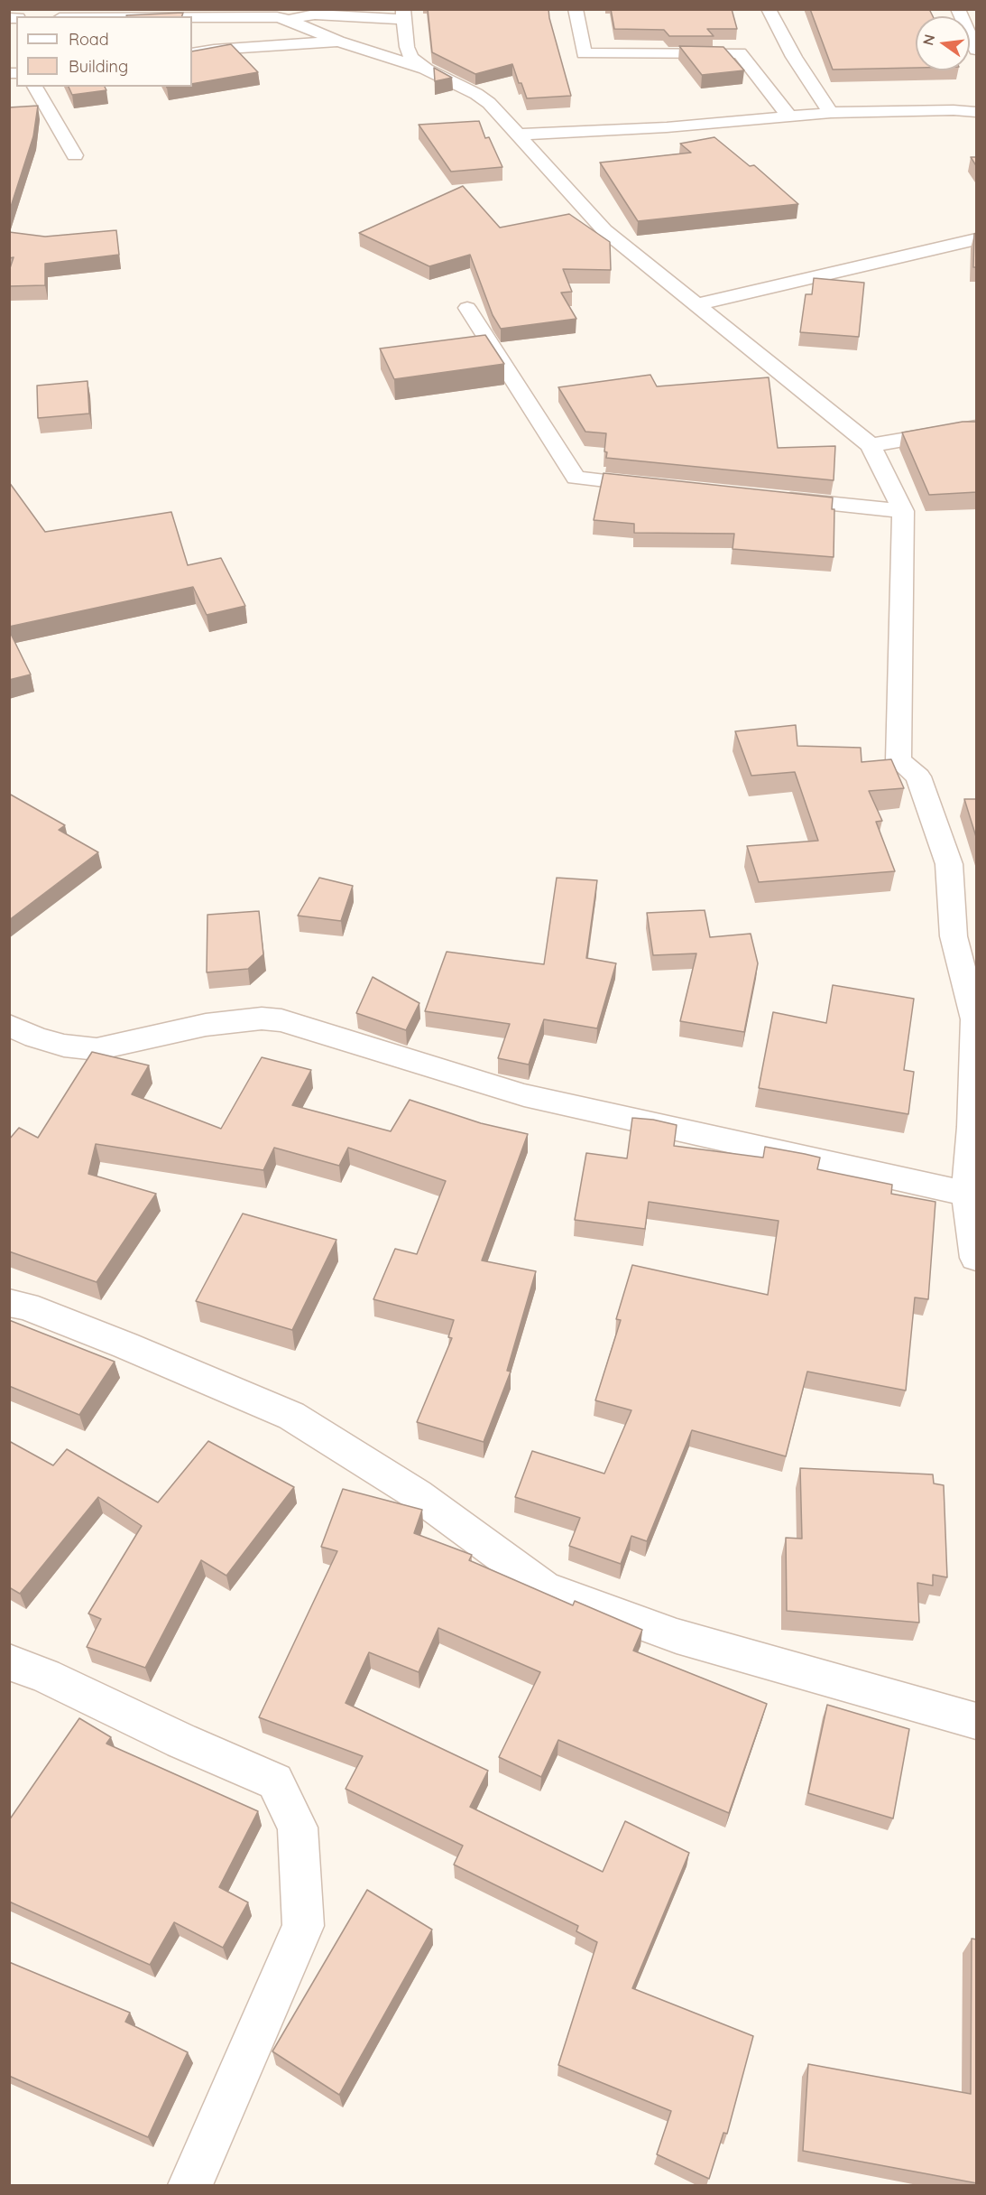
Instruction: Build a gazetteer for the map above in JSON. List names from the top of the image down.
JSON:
{
  "legend": ["Road", "Building"],
  "north": "left"
}
